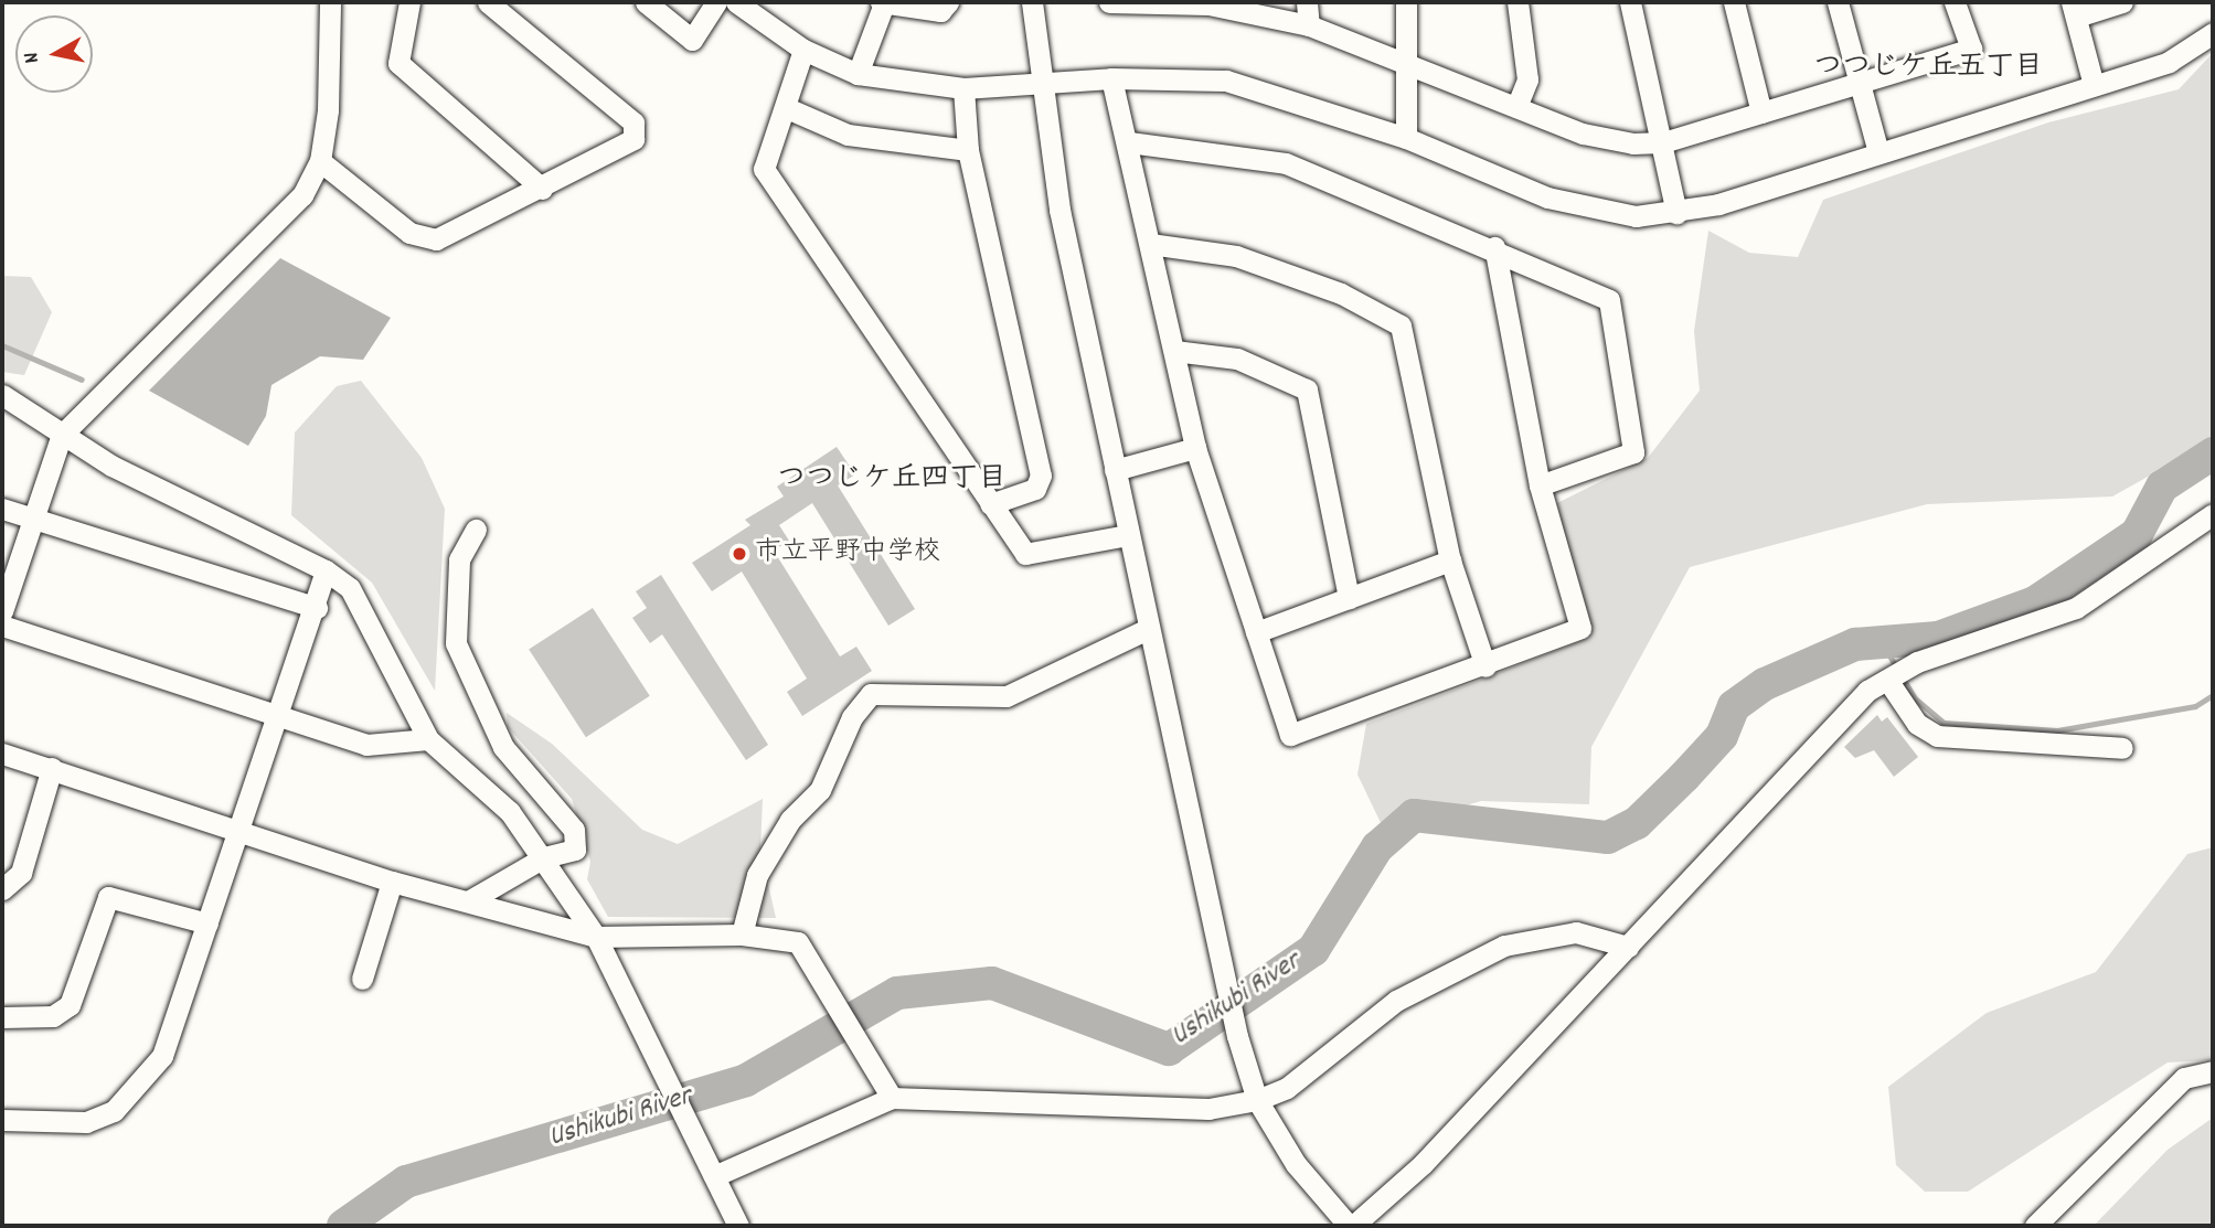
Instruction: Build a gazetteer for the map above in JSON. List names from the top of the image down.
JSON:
{
  "districts": ["つつじケ丘五丁目", "つつじケ丘四丁目"],
  "water": ["Ushikubi River"],
  "places": ["市立平野中学校"],
  "north": "left"
}
